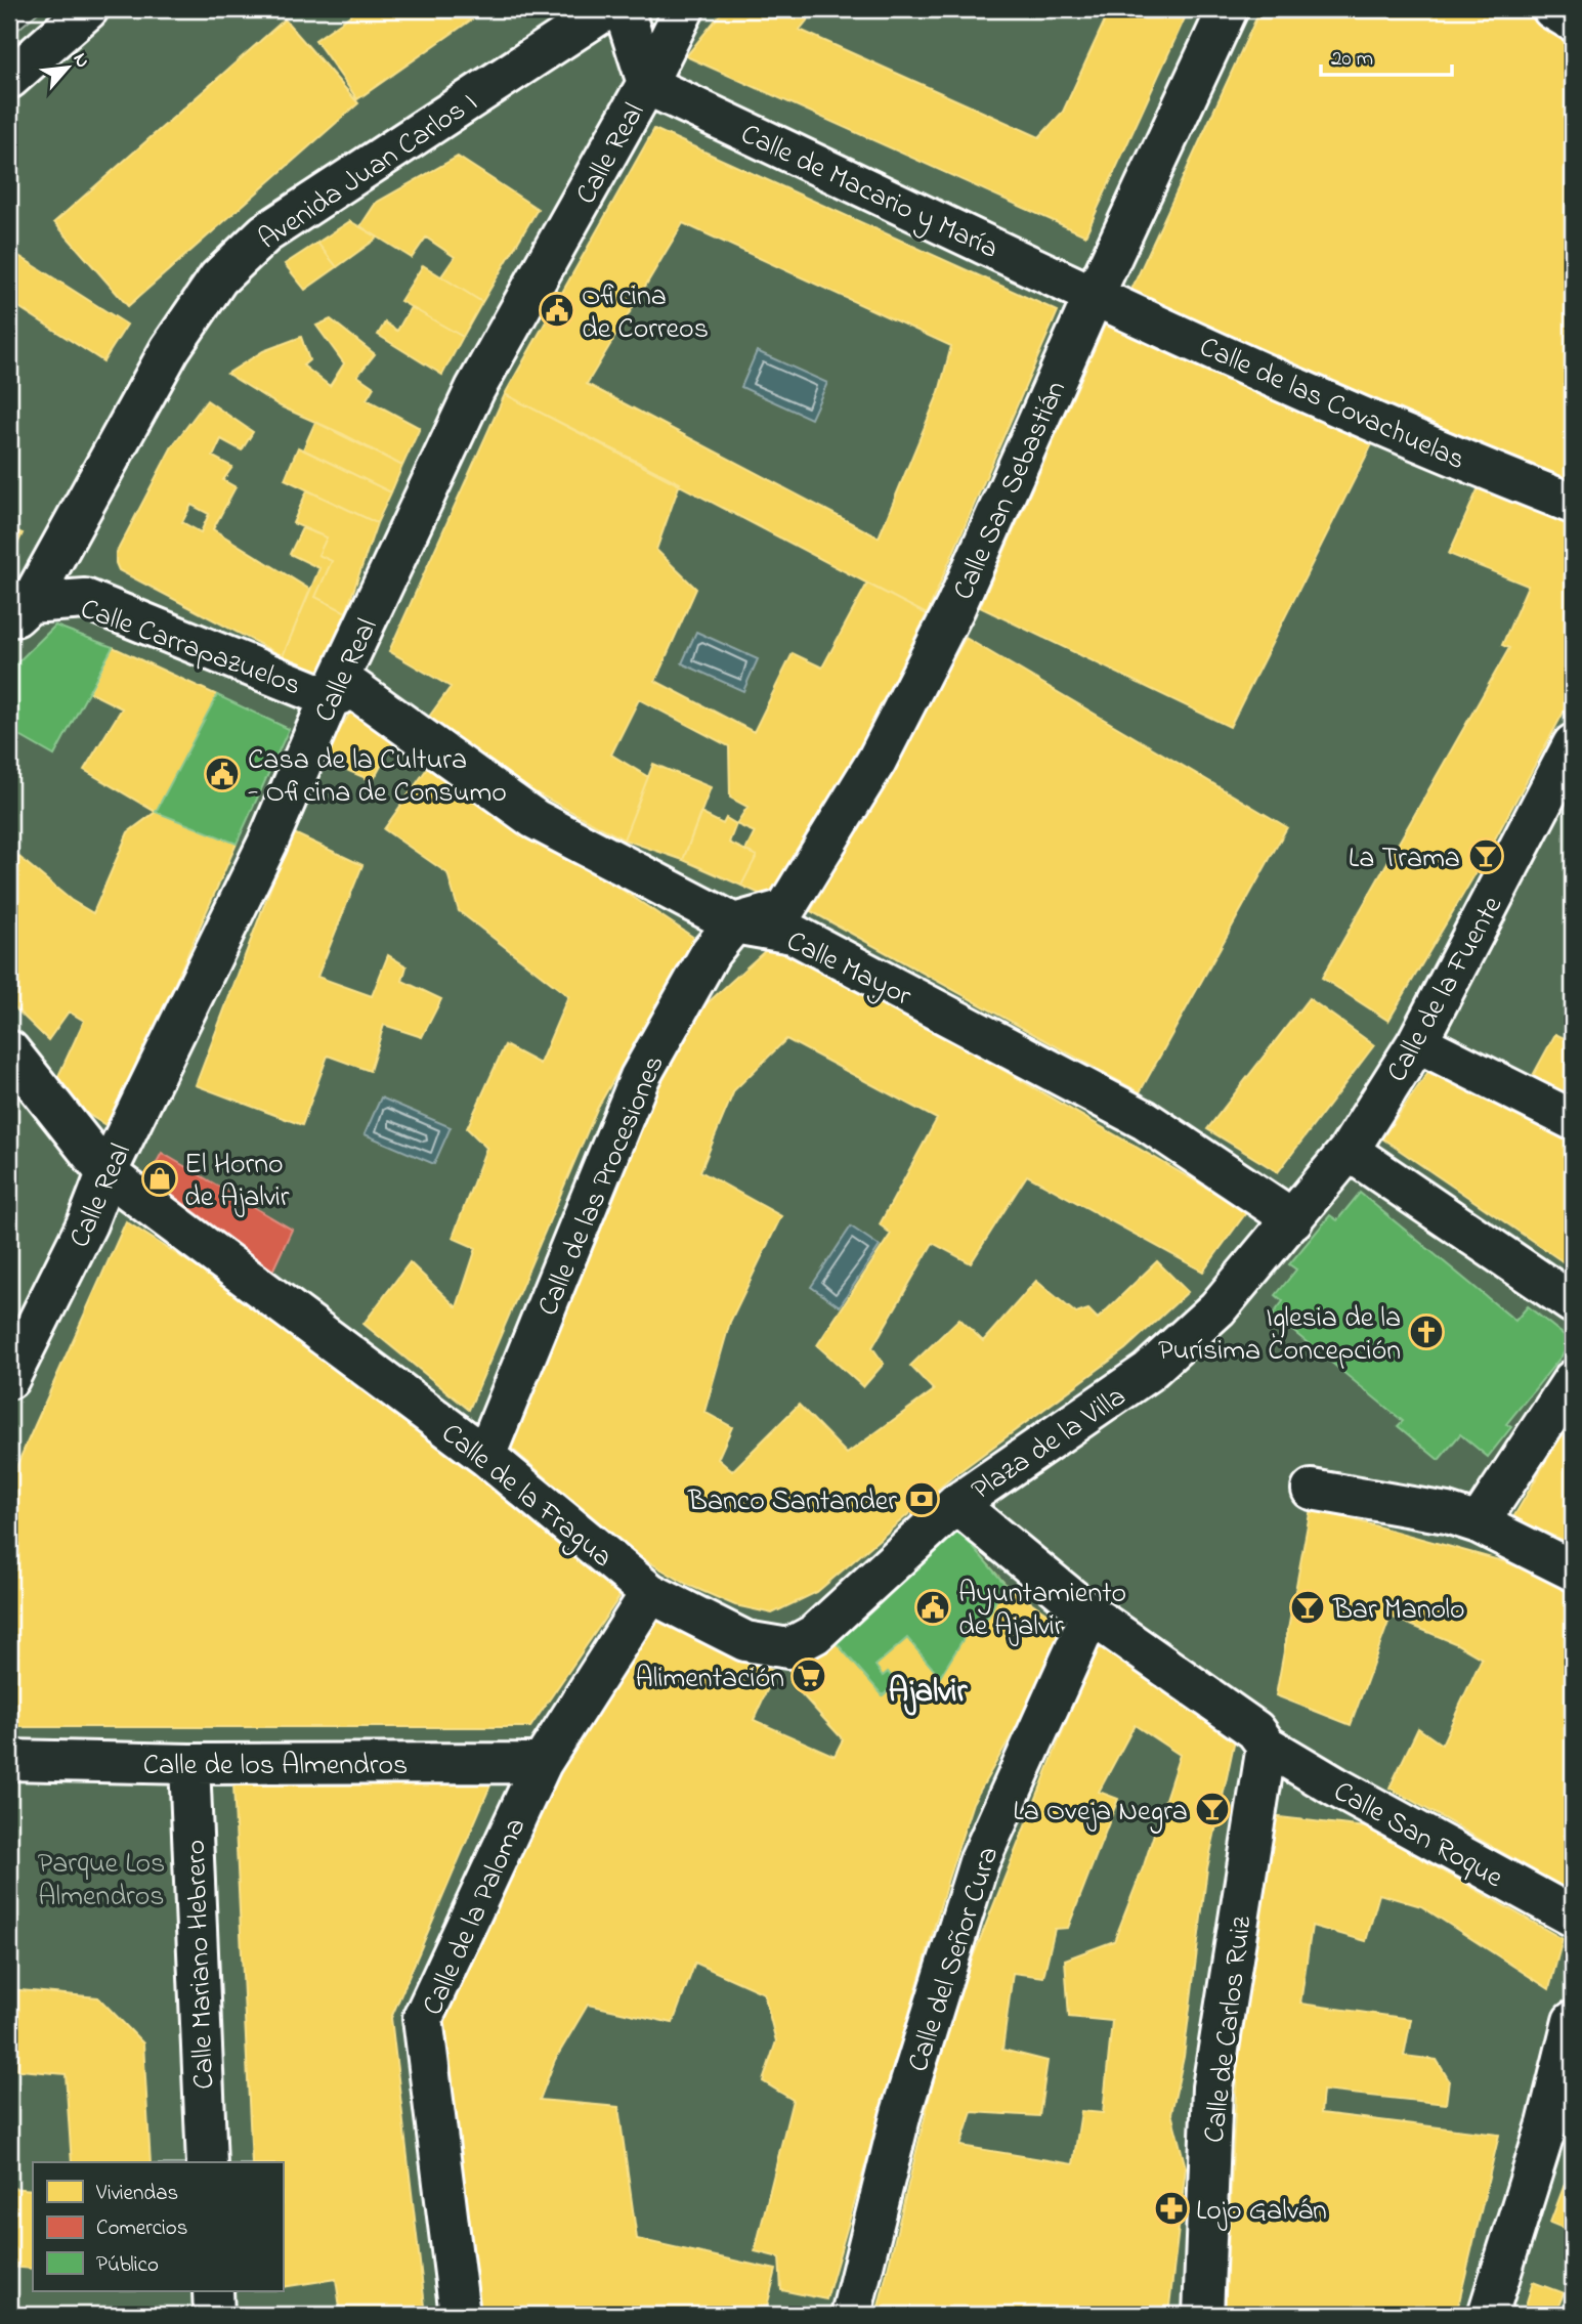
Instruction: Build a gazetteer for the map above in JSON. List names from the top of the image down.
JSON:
{
  "streets": {
    "street": [
      "Calle Real",
      "Avenida Juan Carlos I",
      "Calle de Macario y María",
      "Calle de las Covachuelas",
      "Calle San Sebastián",
      "Calle Carrapazuelos",
      "Calle Mayor",
      "Calle de la Fuente",
      "Calle de las Procesiones",
      "Plaza de la Villa",
      "Calle de la Fragua",
      "Calle de los Almendros",
      "Calle San Roque",
      "Calle de la Paloma",
      "Calle del Señor Cura",
      "Calle Mariano Hebrero",
      "Calle de Carlos Ruiz"
    ]
  },
  "crossings": [
    ["Calle Real", "Calle de Macario y María"],
    ["Calle Real", "Calle Carrapazuelos"],
    ["Calle Real", "Calle Mayor"],
    ["Calle Real", "Calle de la Fragua"],
    ["Avenida Juan Carlos I", "Calle Carrapazuelos"],
    ["Calle de Macario y María", "Calle de las Covachuelas"],
    ["Calle de Macario y María", "Calle San Sebastián"],
    ["Calle de las Covachuelas", "Calle San Sebastián"],
    ["Calle San Sebastián", "Calle Mayor"],
    ["Calle San Sebastián", "Calle de las Procesiones"],
    ["Calle Carrapazuelos", "Calle Mayor"],
    ["Calle Mayor", "Calle de la Fuente"],
    ["Calle Mayor", "Calle de las Procesiones"],
    ["Calle Mayor", "Plaza de la Villa"],
    ["Calle de la Fuente", "Plaza de la Villa"],
    ["Calle de las Procesiones", "Calle de la Fragua"],
    ["Plaza de la Villa", "Calle de la Fragua"],
    ["Plaza de la Villa", "Calle San Roque"],
    ["Plaza de la Villa", "Calle del Señor Cura"],
    ["Plaza de la Villa", "Calle de Carlos Ruiz"],
    ["Calle de la Fragua", "Calle de la Paloma"],
    ["Calle de los Almendros", "Calle de la Paloma"],
    ["Calle de los Almendros", "Calle Mariano Hebrero"],
    ["Calle San Roque", "Calle de Carlos Ruiz"]
  ],
  "districts": ["Ajalvir"],
  "parks": ["Parque Los Almendros"],
  "places": {
    "public building": ["Oficina de Correos", "Casa de la Cultura - Oficina de Consumo", "Ayuntamiento de Ajalvir"],
    "bar": ["La Trama", "Bar Manolo", "La Oveja Negra"],
    "shop": ["El Horno de Ajalvir"],
    "church": ["Iglesia de la Purísima Concepción"],
    "bank": ["Banco Santander"],
    "supermarket": ["Alimentación"],
    "pharmacy": ["Lojo Galván"]
  },
  "legend": ["Viviendas", "Comercios", "Público"],
  "scale_bar": "20 m",
  "north": "top right"
}
